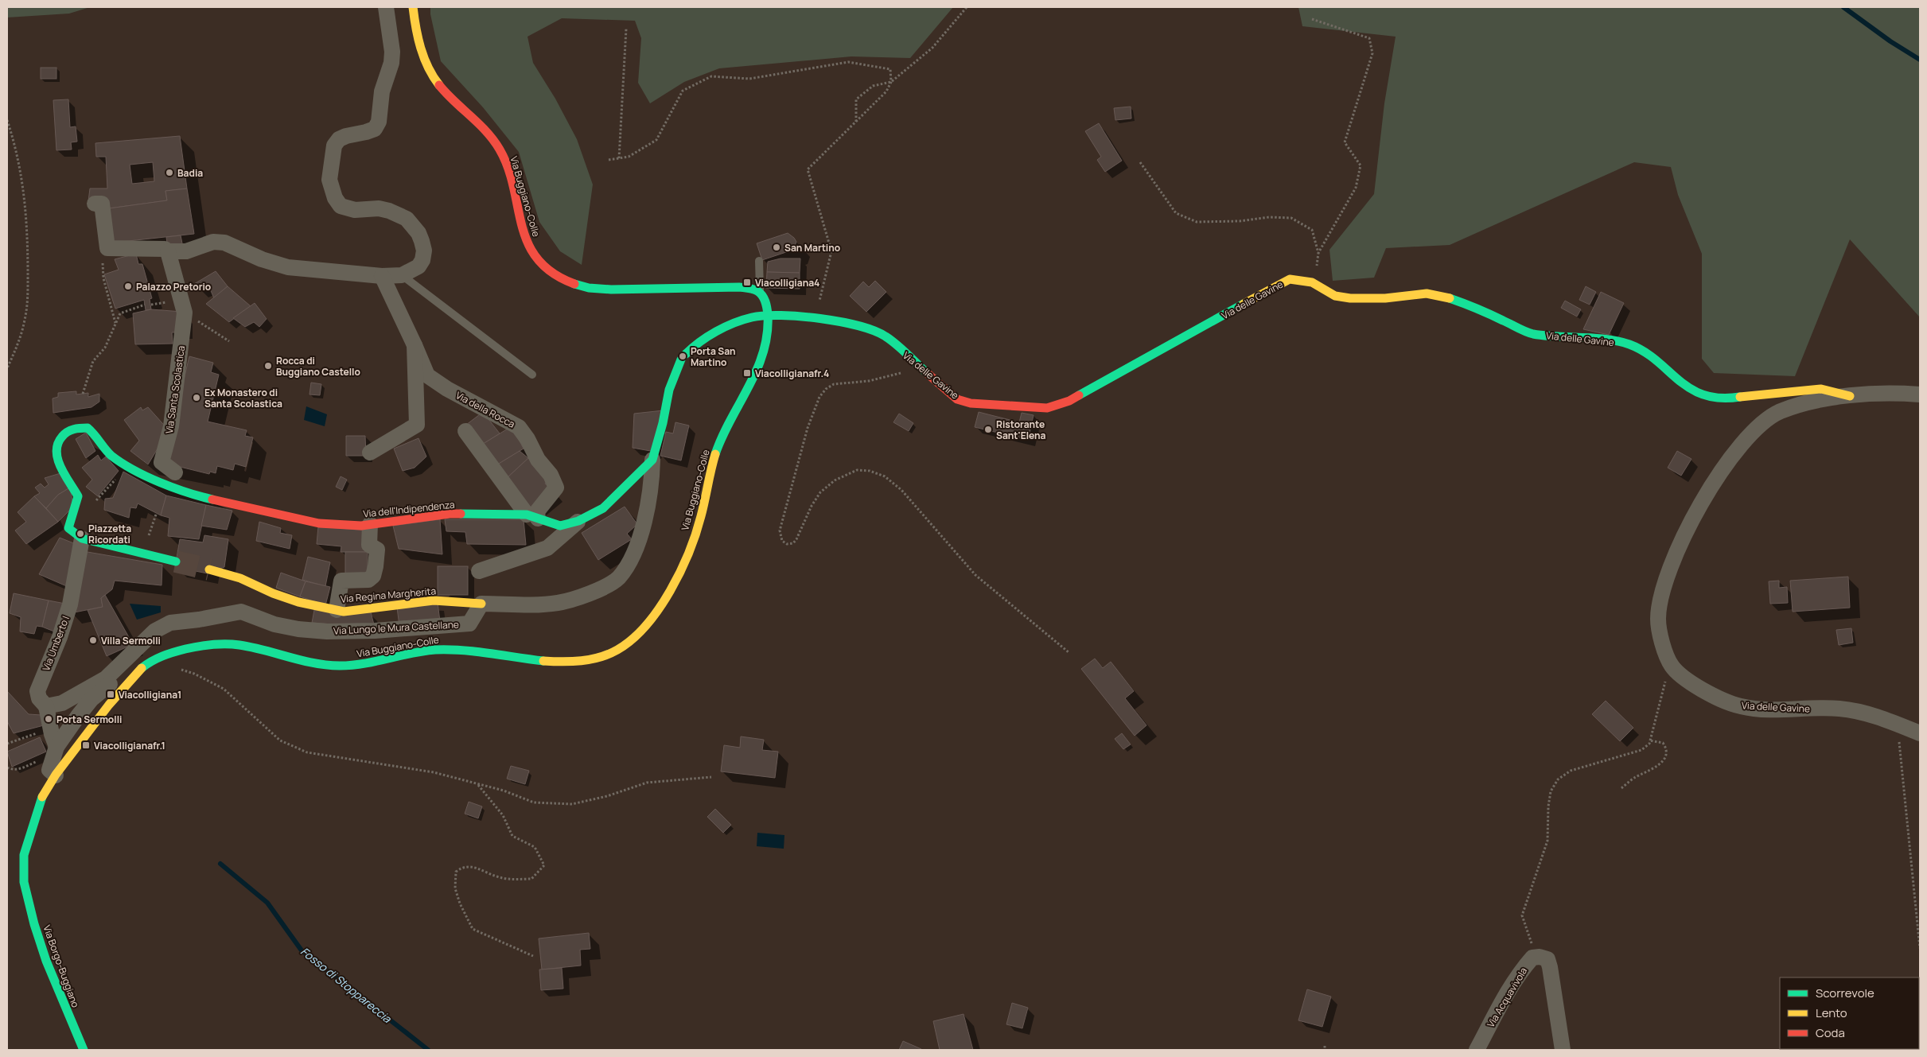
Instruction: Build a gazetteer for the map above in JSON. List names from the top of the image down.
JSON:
{
  "streets": {
    "street": [
      "Via Buggiano-Colle",
      "Via delle Gavine",
      "Via Santa Scolastica",
      "Via della Rocca",
      "Via dell'Indipendenza",
      "Via Regina Margherita",
      "Via Lungo le Mura Castellane",
      "Via Umberto I",
      "Via Borgo-Buggiano",
      "Via Acquavivola"
    ]
  },
  "crossings": [
    ["Via Buggiano-Colle", "Via delle Gavine"],
    ["Via Buggiano-Colle", "Via dell'Indipendenza"],
    ["Via Buggiano-Colle", "Via Borgo-Buggiano"],
    ["Via delle Gavine", "Via dell'Indipendenza"],
    ["Via della Rocca", "Via dell'Indipendenza"],
    ["Via Regina Margherita", "Via Lungo le Mura Castellane"]
  ],
  "water": ["Fosso di Stoppareccia"],
  "places": {
    "other": [
      "Badia",
      "San Martino",
      "Palazzo Pretorio",
      "Porta San Martino",
      "Rocca di Buggiano Castello",
      "Ex Monastero di Santa Scolastica",
      "Ristorante Sant'Elena",
      "Piazzetta Ricordati",
      "Villa Sermolli",
      "Porta Sermolli"
    ],
    "transit": [
      "Viacolligiana4",
      "Viacolligianafr.4",
      "Viacolligiana1",
      "Viacolligianafr.1"
    ]
  },
  "legend": ["Scorrevole", "Lento", "Coda"]
}
